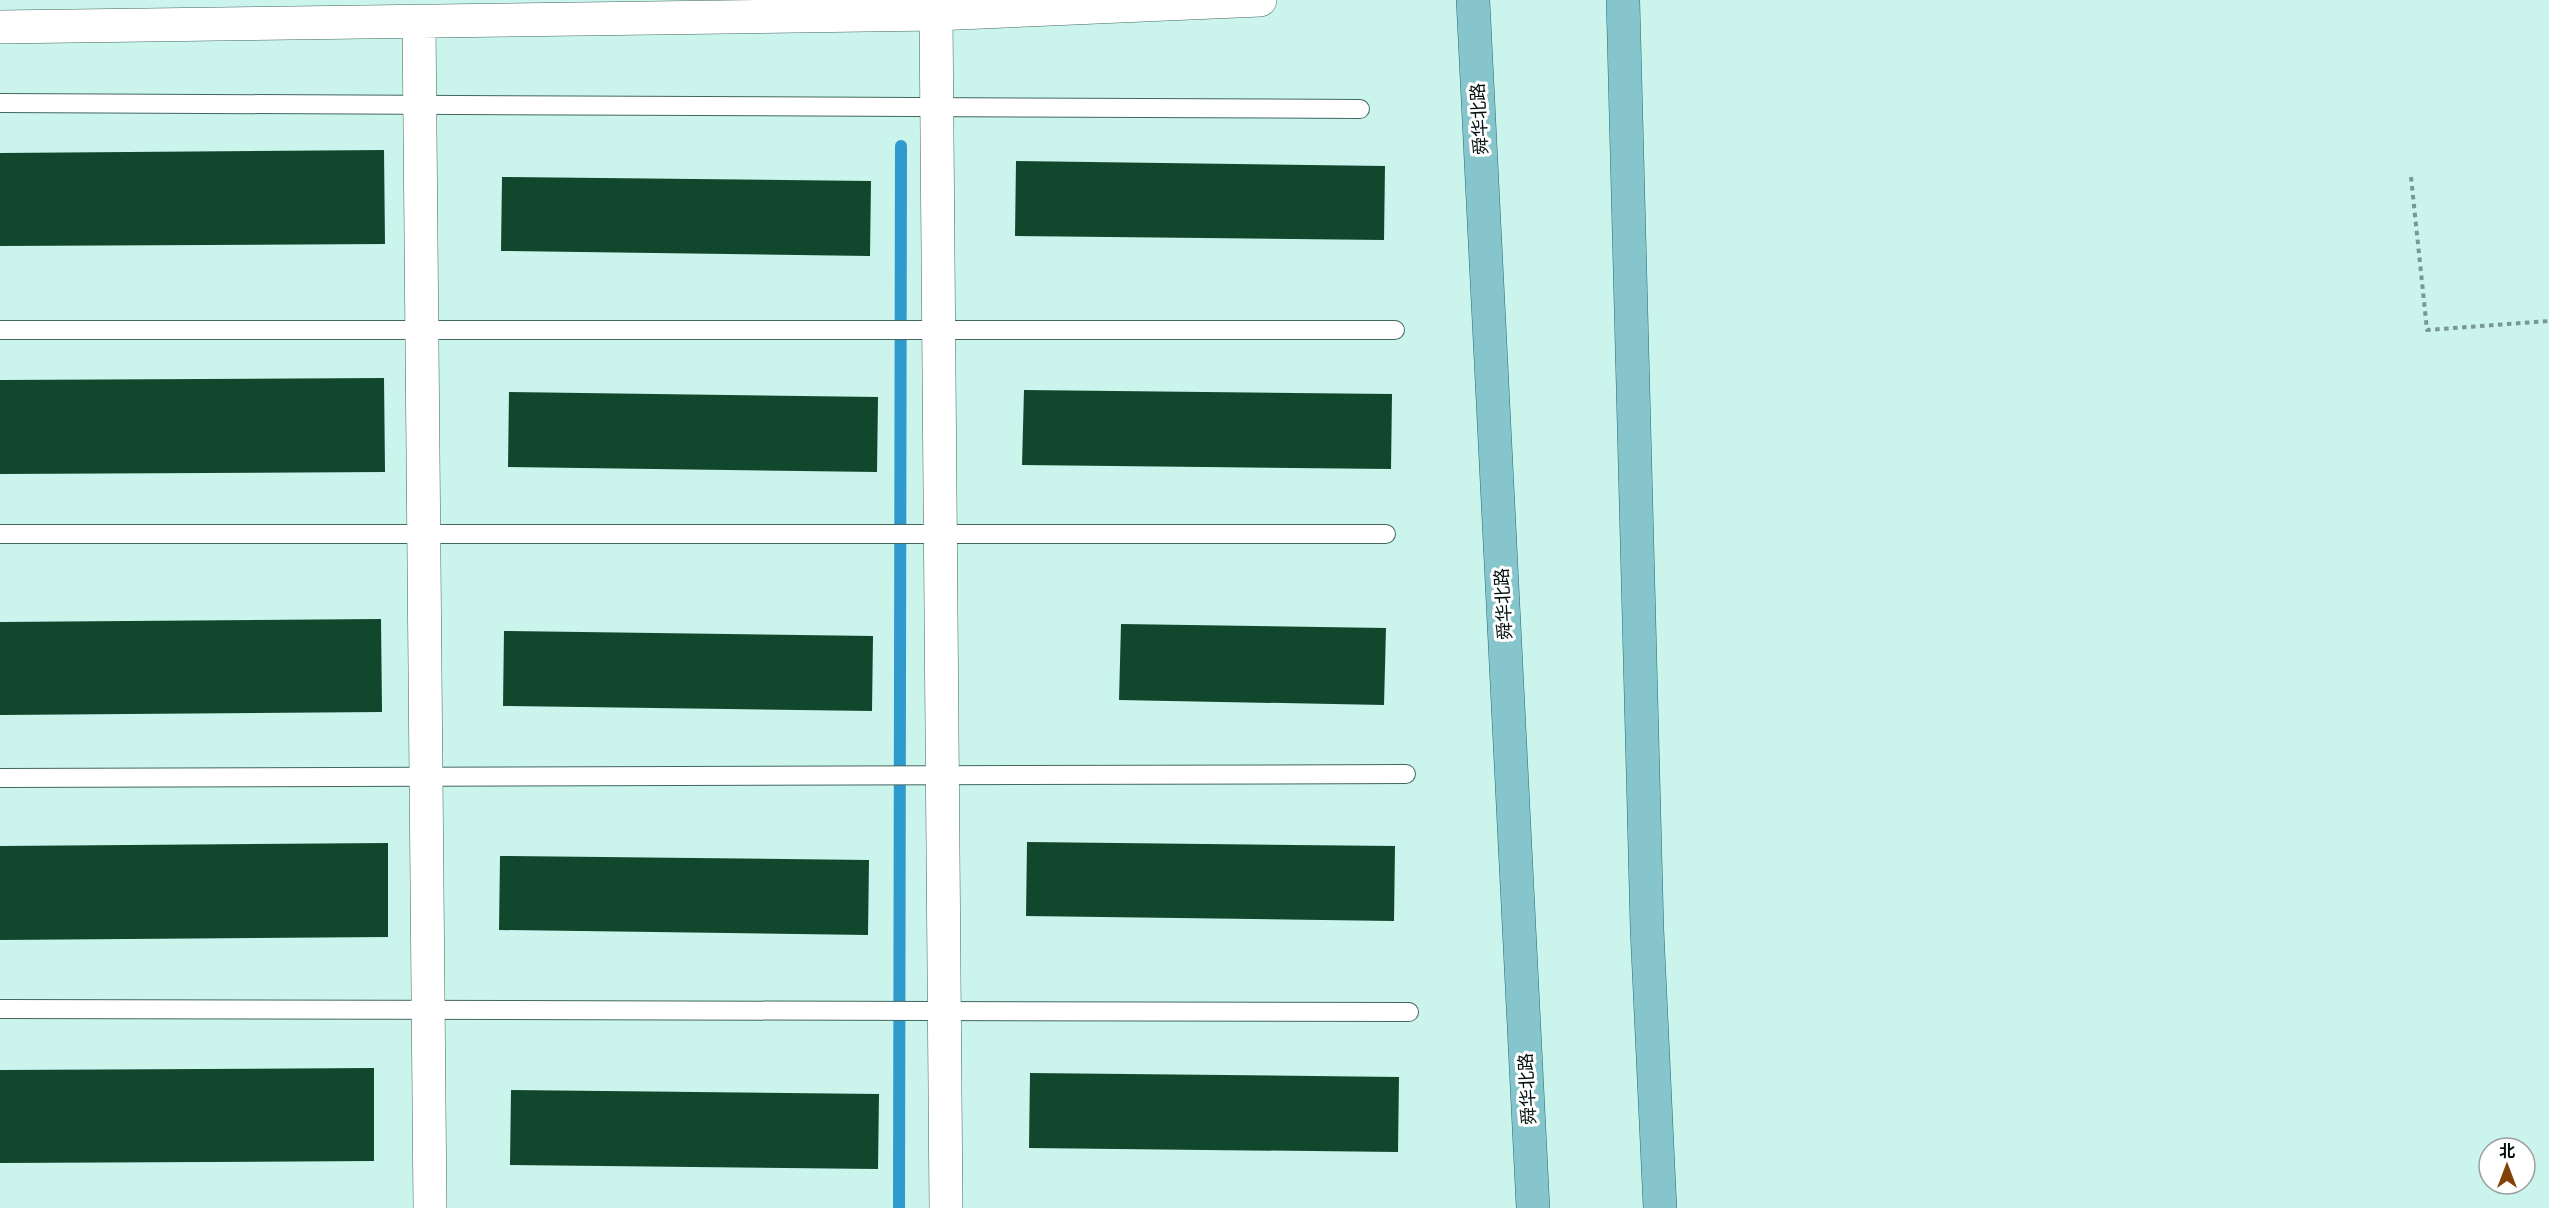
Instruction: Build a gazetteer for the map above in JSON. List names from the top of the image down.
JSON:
{
  "streets": {
    "main road": ["舜华北路"]
  },
  "north": "top"
}
